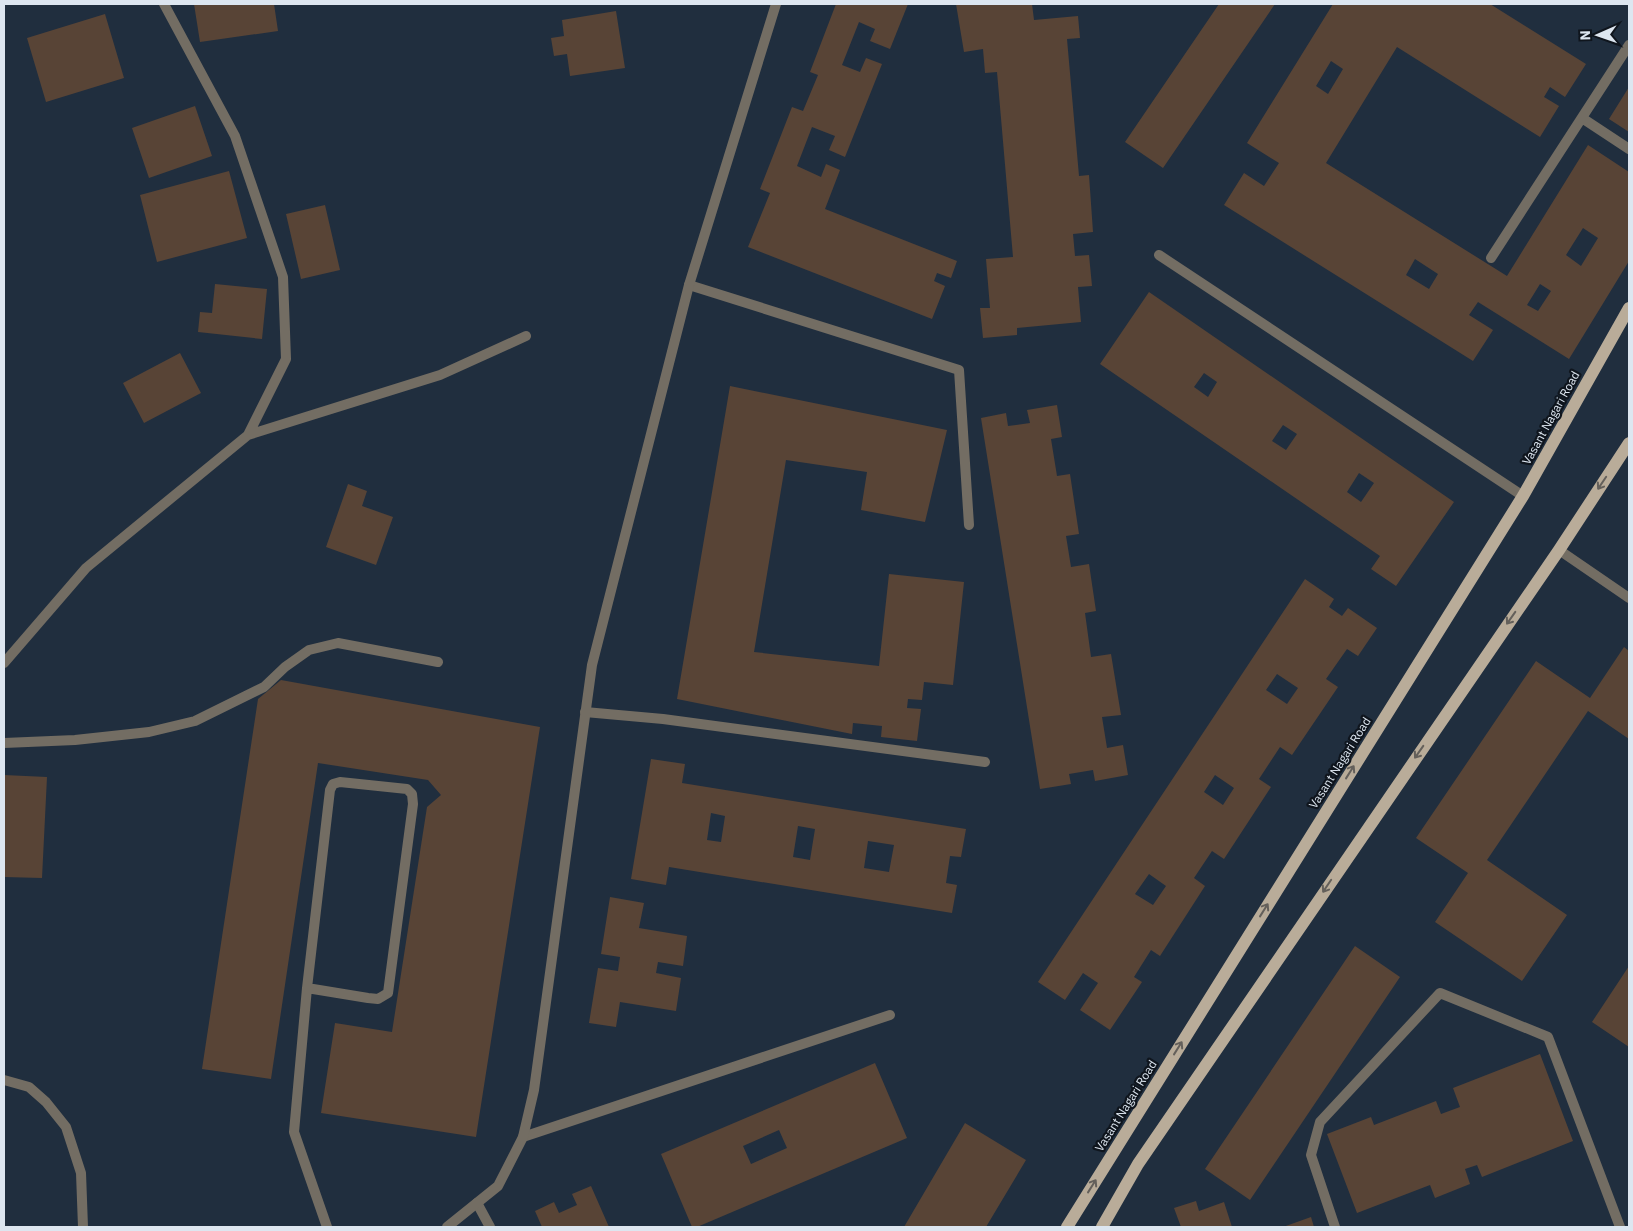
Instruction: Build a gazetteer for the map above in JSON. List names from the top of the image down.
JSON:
{
  "streets": {
    "main road": ["Vasant Nagari Road"]
  },
  "north": "left"
}
